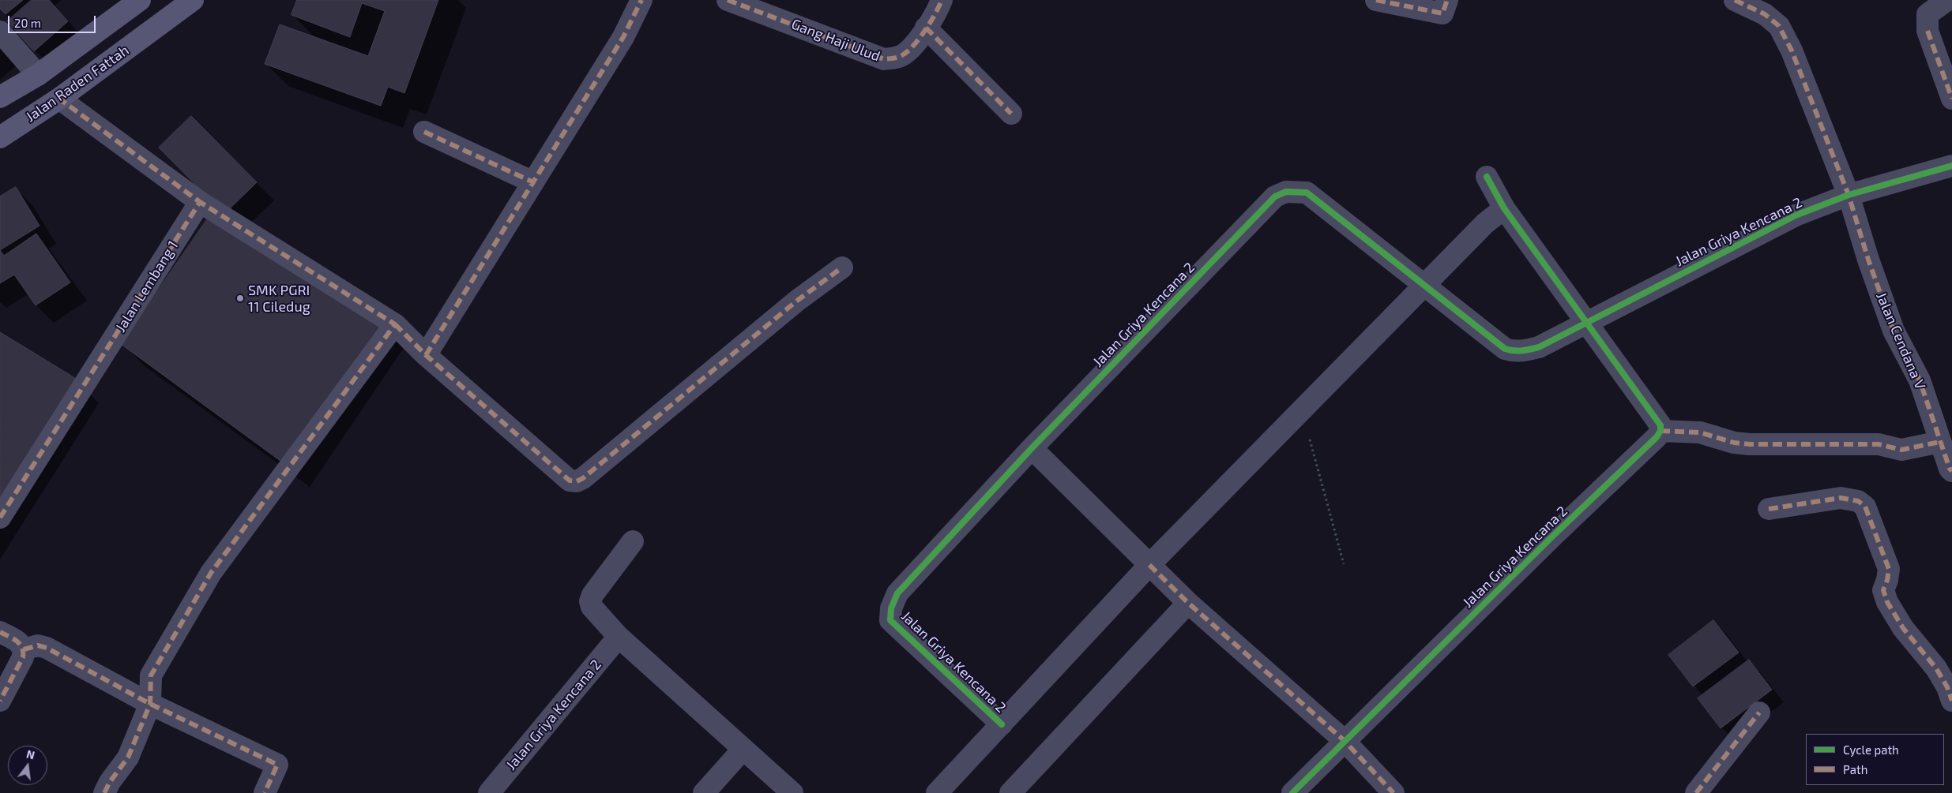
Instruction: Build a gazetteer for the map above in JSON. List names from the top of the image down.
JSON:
{
  "streets": {
    "main road": ["Jalan Raden Fattah"],
    "street": [
      "Gang Haji Ulud",
      "Jalan Griya Kencana 2",
      "Jalan Lembang 1",
      "Jalan Cendana V"
    ]
  },
  "crossings": [
    ["Jalan Griya Kencana 2", "Jalan Cendana V"]
  ],
  "places": ["SMK PGRI 11 Ciledug"],
  "legend": ["Cycle path", "Path"],
  "scale_bar": "20 m",
  "north": "top"
}
